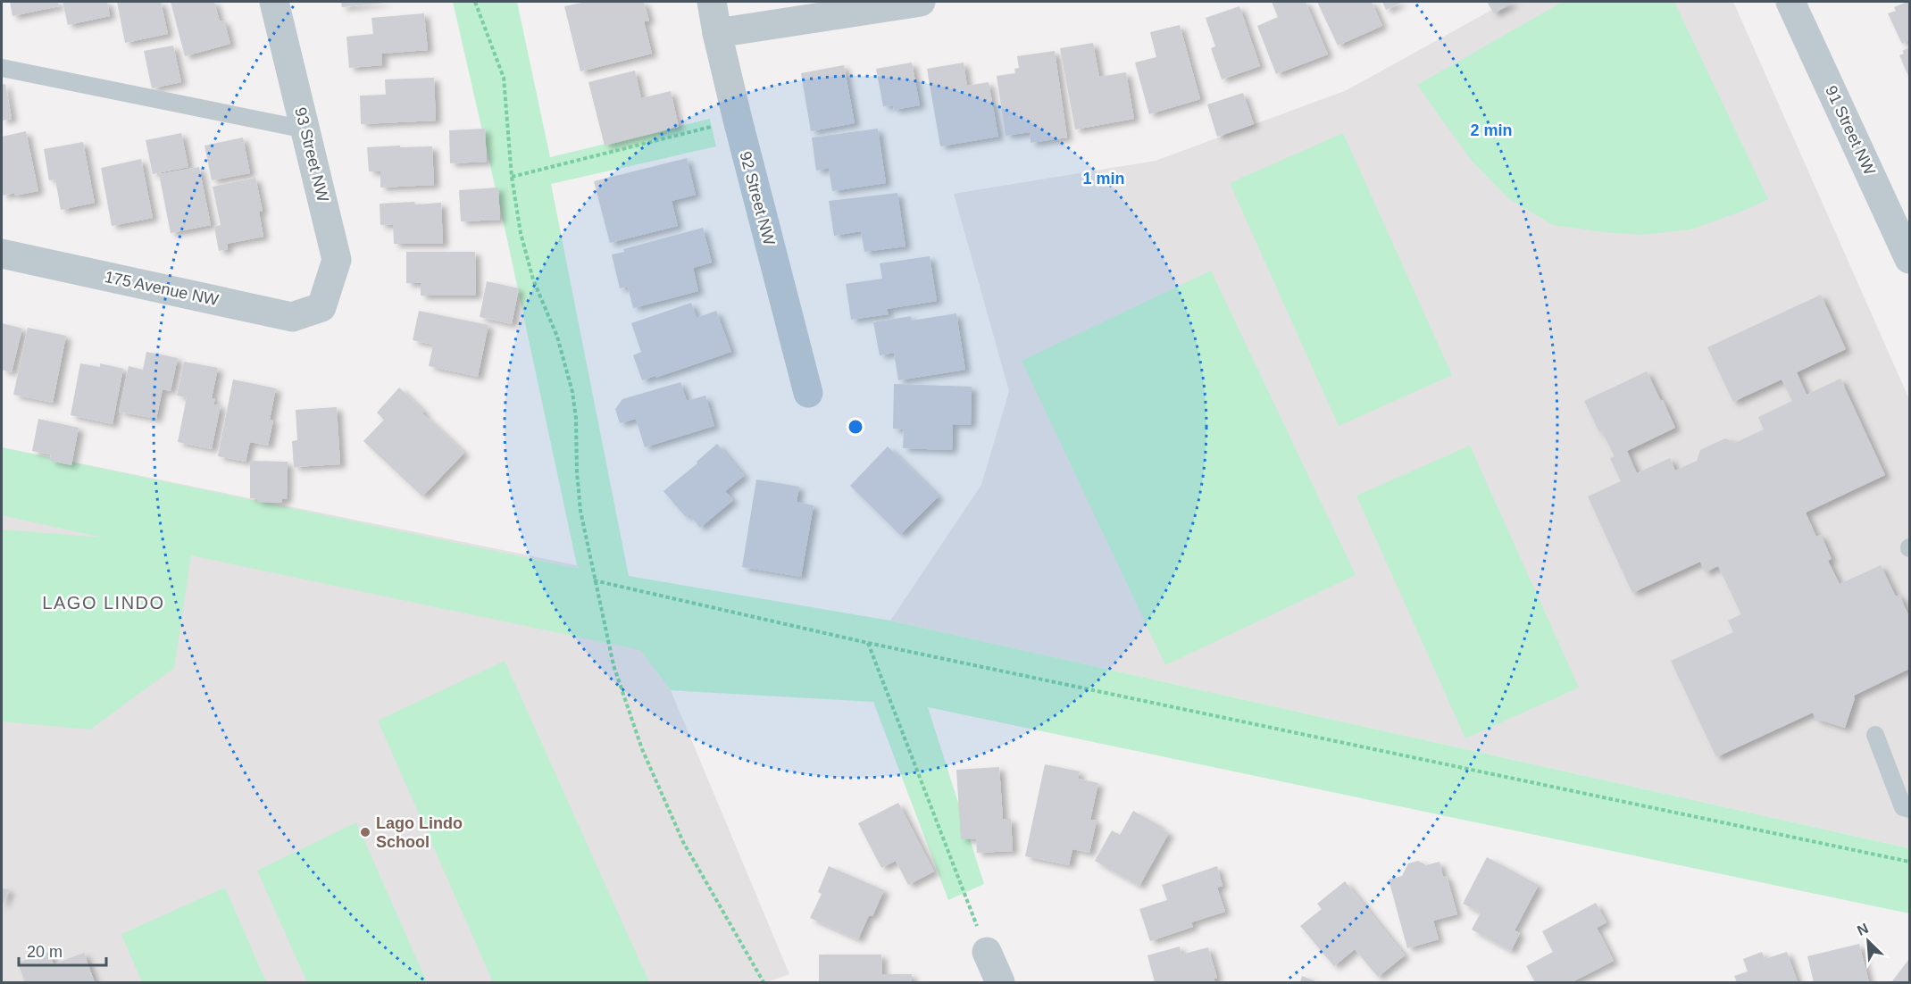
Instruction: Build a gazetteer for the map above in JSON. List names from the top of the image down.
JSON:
{
  "streets": {
    "street": [
      "91 Street NW",
      "93 Street NW",
      "92 Street NW",
      "175 Avenue NW"
    ]
  },
  "crossings": [
    ["93 Street NW", "175 Avenue NW"]
  ],
  "districts": ["LAGO LINDO"],
  "places": ["Lago Lindo School"],
  "scale_bar": "20 m",
  "north": "top left",
  "rings": ["2 min", "1 min"]
}
